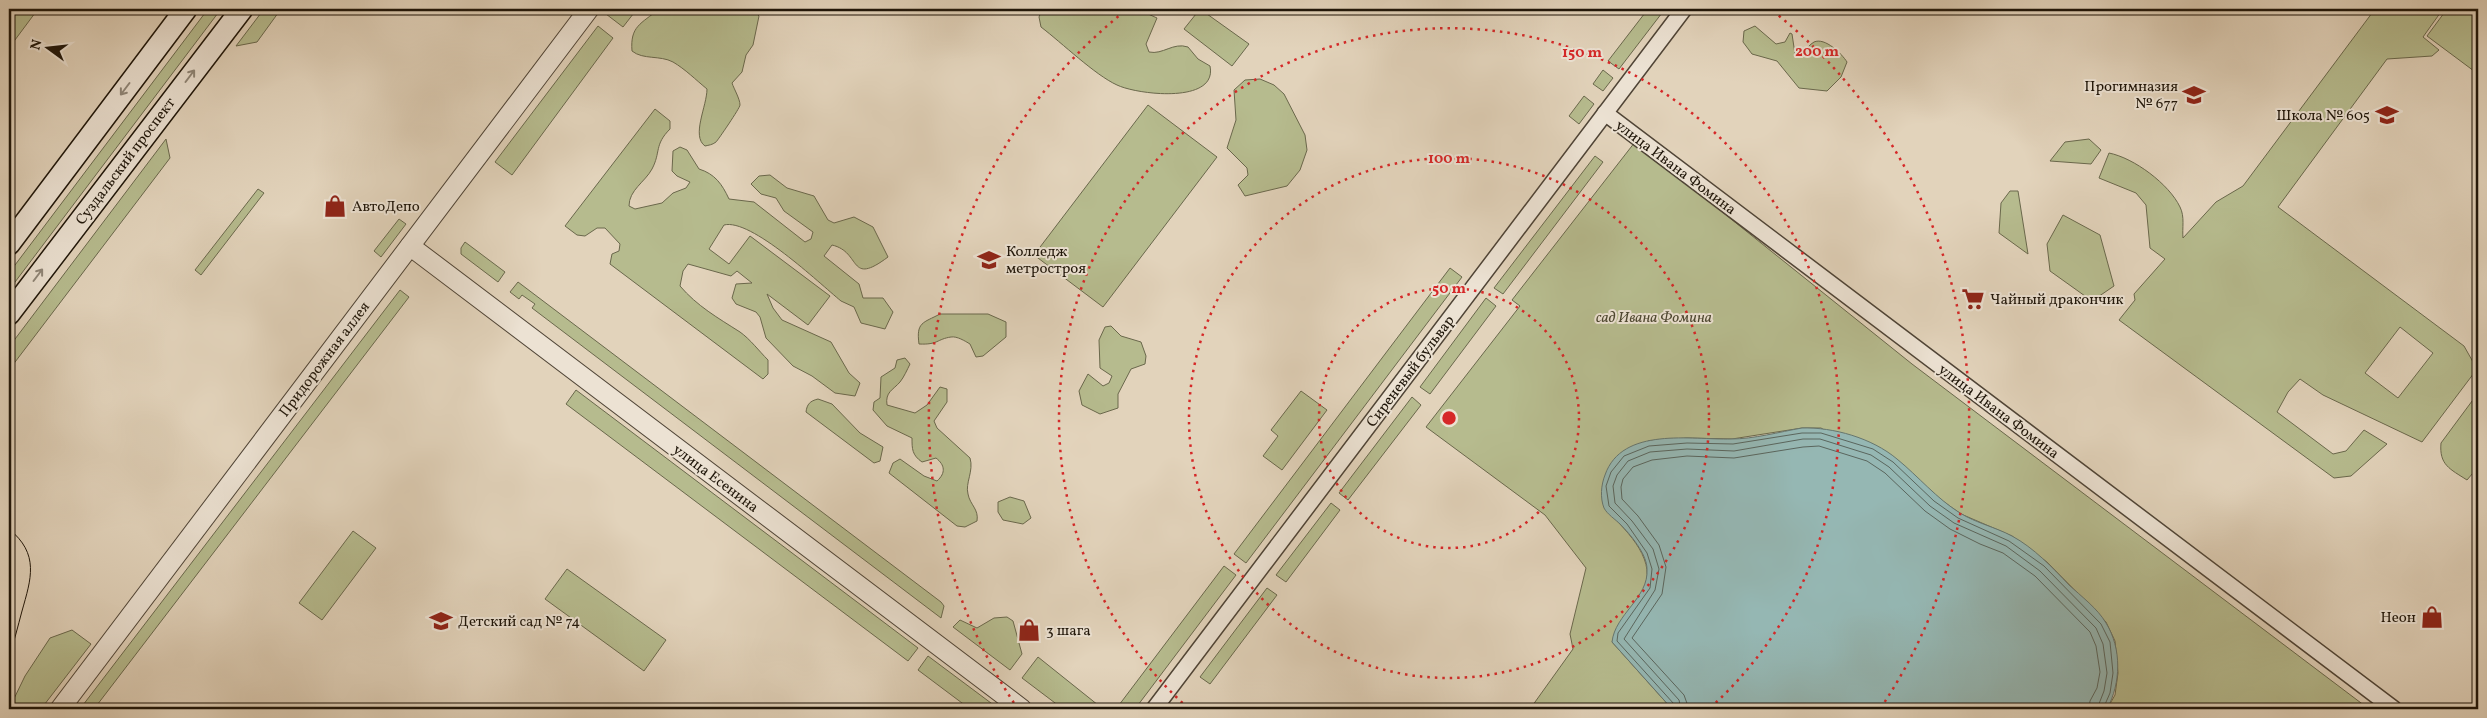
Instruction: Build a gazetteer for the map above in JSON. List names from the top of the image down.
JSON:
{
  "streets": {
    "main road": ["Суздальский проспект"],
    "street": [
      "улица Ивана Фомина",
      "Придорожная аллея",
      "Сиреневый бульвар",
      "улица Есенина"
    ]
  },
  "crossings": [
    ["улица Ивана Фомина", "Сиреневый бульвар"],
    ["Придорожная аллея", "улица Есенина"]
  ],
  "parks": ["сад Ивана Фомина"],
  "places": {
    "school or university": [
      "Прогимназия № 677",
      "Школа № 605",
      "Колледж метростроя",
      "Детский сад № 74"
    ],
    "shop": ["АвтоДепо", "Неон", "3 шага"],
    "supermarket": ["Чайный дракончик"]
  },
  "north": "left",
  "rings": [
    "200 m",
    "150 m",
    "100 m",
    "50 m"
  ]
}
